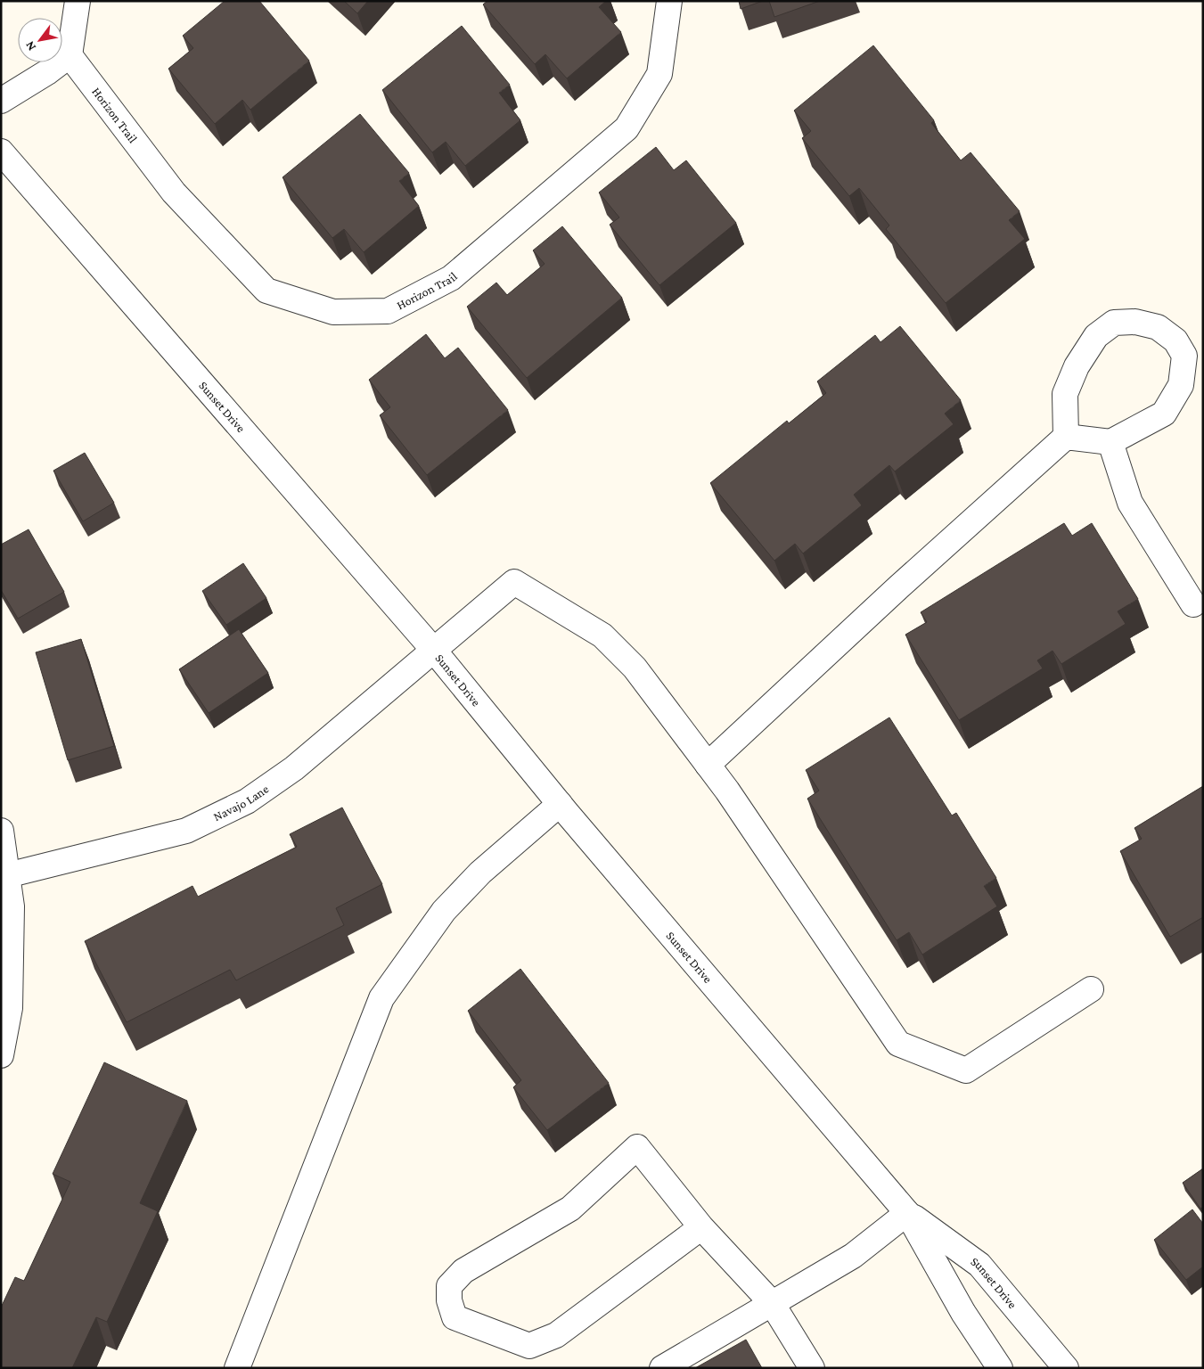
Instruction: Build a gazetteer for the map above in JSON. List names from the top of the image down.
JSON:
{
  "streets": {
    "street": ["Horizon Trail", "Sunset Drive", "Navajo Lane"]
  },
  "crossings": [
    ["Sunset Drive", "Navajo Lane"]
  ],
  "north": "bottom left"
}
